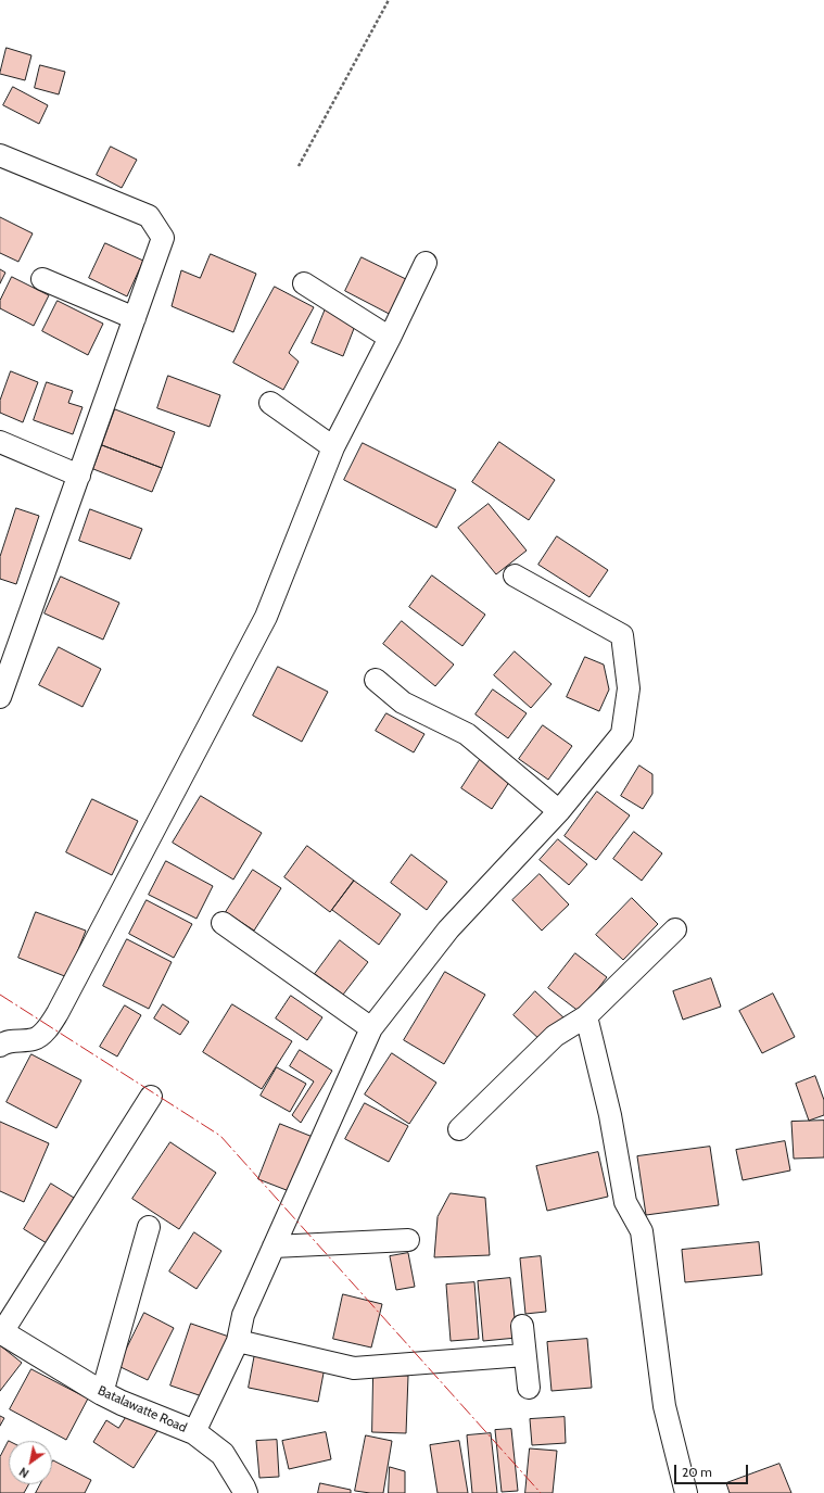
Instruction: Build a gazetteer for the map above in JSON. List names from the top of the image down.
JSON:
{
  "streets": {
    "street": ["Batalawatte Road"]
  },
  "scale_bar": "20 m",
  "north": "bottom left"
}
